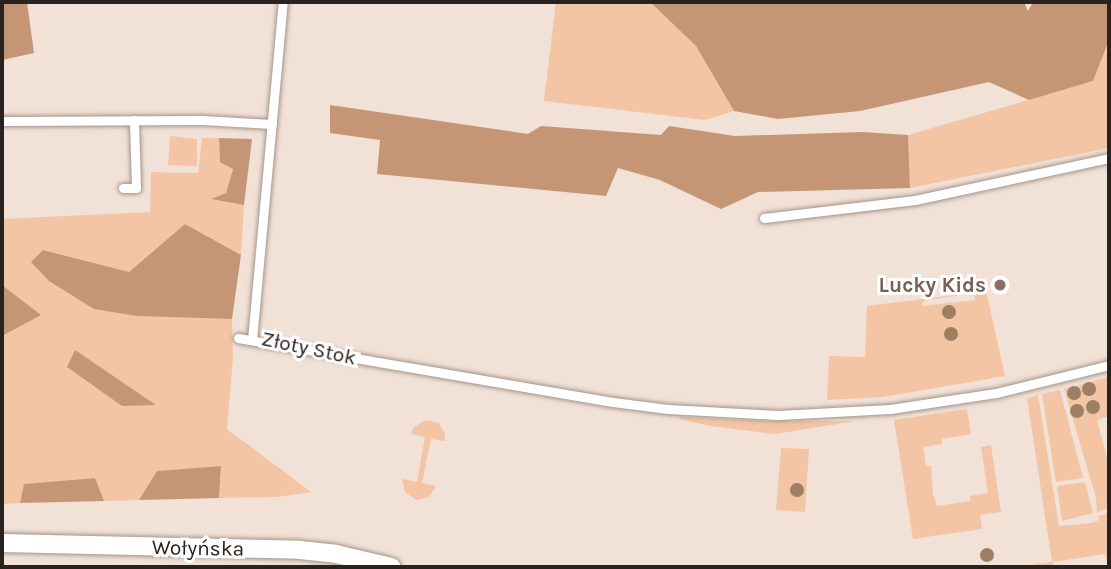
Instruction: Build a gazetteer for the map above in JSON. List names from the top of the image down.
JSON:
{
  "streets": {
    "street": ["Wołyńska"],
    "lane": ["Złoty Stok"]
  },
  "places": ["Lucky Kids"]
}
